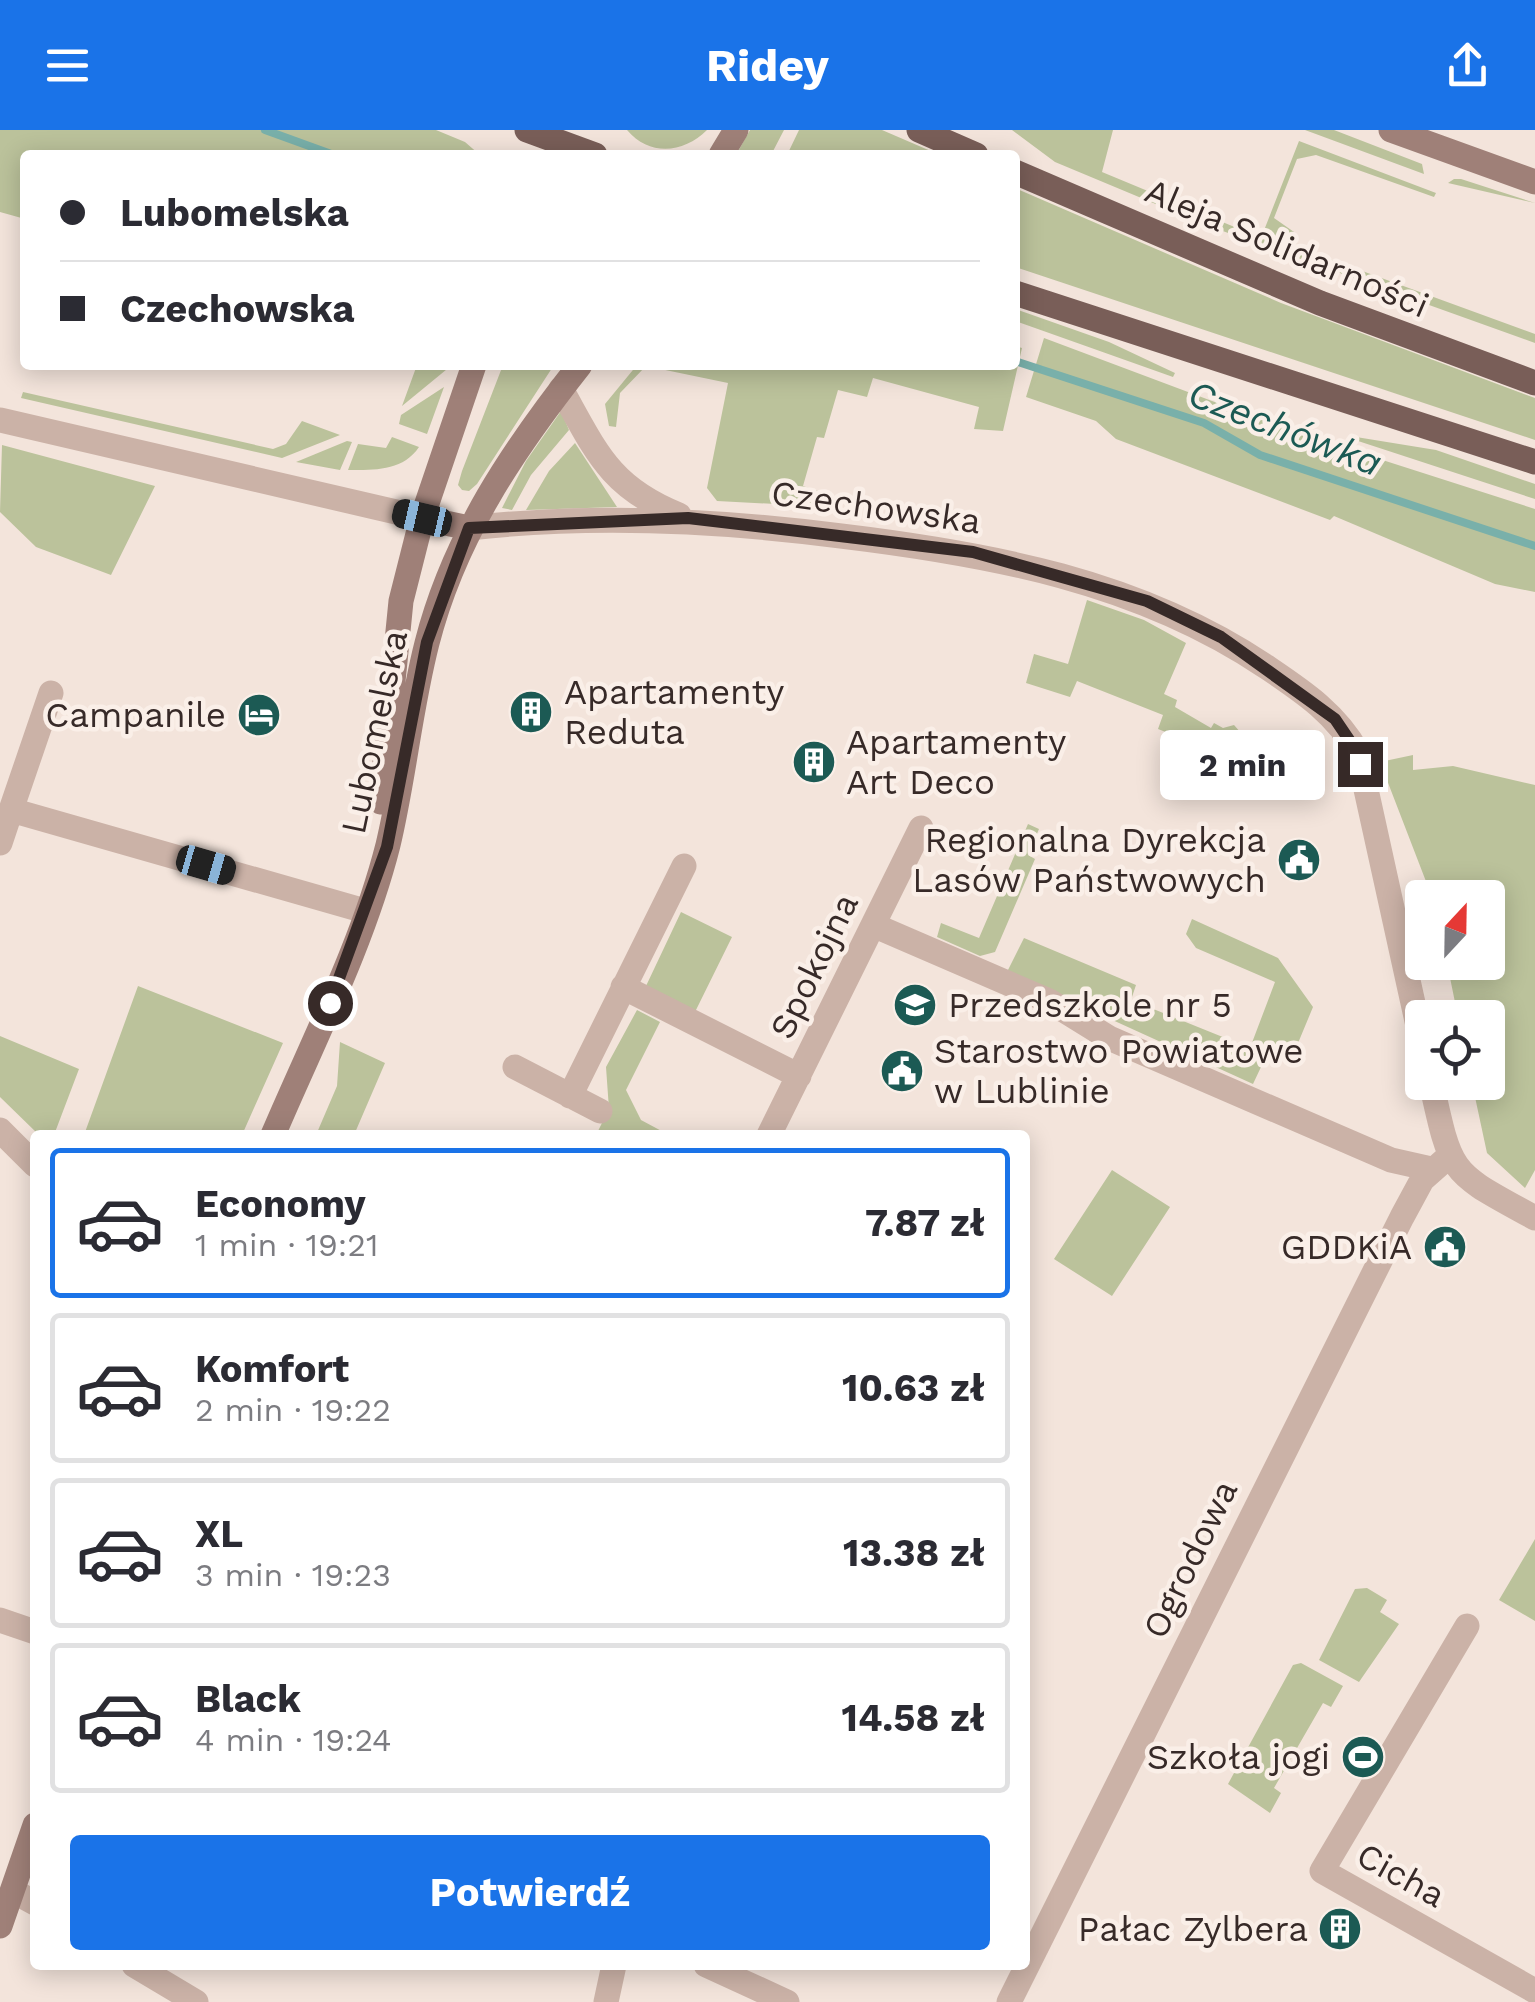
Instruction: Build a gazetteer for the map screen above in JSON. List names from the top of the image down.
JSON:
{
  "streets": {
    "main road": ["Aleja Solidarności"],
    "street": [
      "Czechowska",
      "Lubomelska",
      "Spokojna",
      "Ogrodowa",
      "Cicha"
    ]
  },
  "crossings": [
    ["Czechowska", "Lubomelska"]
  ],
  "water": ["Czechówka"],
  "places": {
    "building": ["Apartamenty Reduta", "Apartamenty Art Deco", "Pałac Zylbera"],
    "hotel": ["Campanile"],
    "public building": ["Regionalna Dyrekcja Lasów Państwowych", "Starostwo Powiatowe w Lublinie", "GDDKiA"],
    "school or university": ["Przedszkole nr 5"],
    "sports": ["Szkoła jogi"]
  },
  "north": "top",
  "page": {
    "header": "Ridey",
    "banner": ["Lubomelska", "Czechowska"],
    "bubble": "2 min",
    "list": [
      {
        "name": "Economy",
        "note": "1 min · 19:21",
        "value": "7.87 zł"
      },
      {
        "name": "Komfort",
        "note": "2 min · 19:22",
        "value": "10.63 zł"
      },
      {
        "name": "XL",
        "note": "3 min · 19:23",
        "value": "13.38 zł"
      },
      {
        "name": "Black",
        "note": "4 min · 19:24",
        "value": "14.58 zł"
      }
    ],
    "buttons": "Potwierdź"
  }
}
